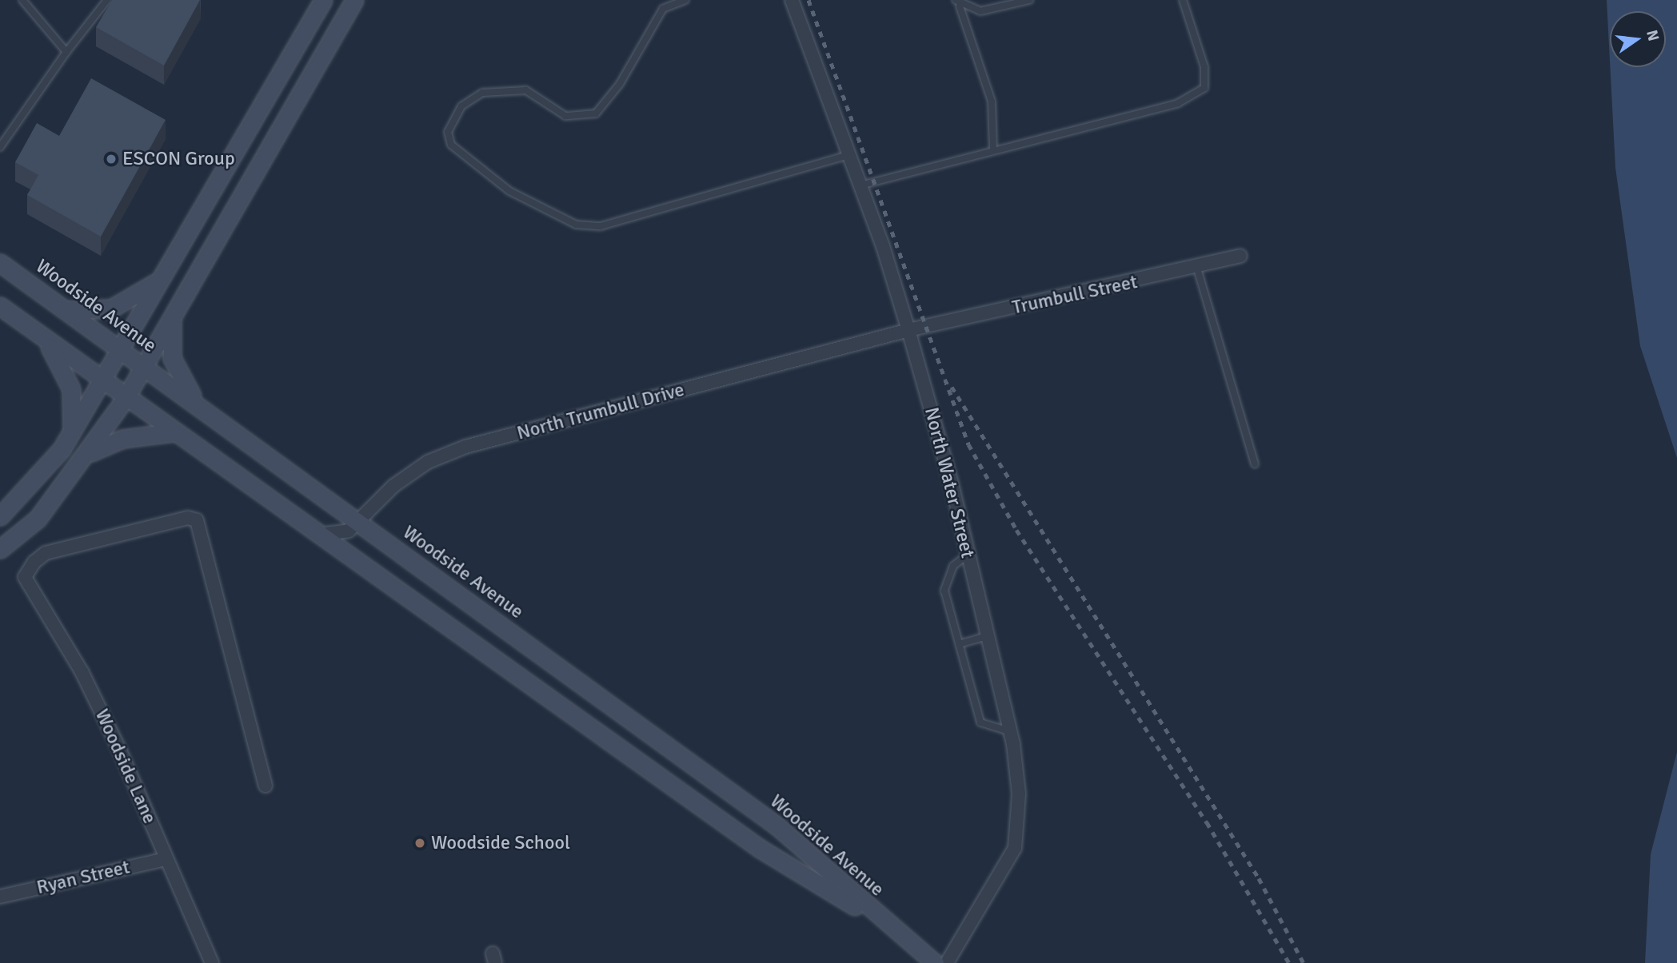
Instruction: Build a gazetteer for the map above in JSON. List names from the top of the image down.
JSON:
{
  "streets": {
    "main road": ["Woodside Avenue"],
    "street": [
      "Trumbull Street",
      "North Trumbull Drive",
      "North Water Street",
      "Woodside Lane",
      "Ryan Street"
    ]
  },
  "crossings": [
    ["Trumbull Street", "North Trumbull Drive"],
    ["Trumbull Street", "North Water Street"],
    ["Woodside Avenue", "North Trumbull Drive"],
    ["North Trumbull Drive", "North Water Street"],
    ["Woodside Lane", "Ryan Street"]
  ],
  "places": ["ESCON Group", "Woodside School"],
  "north": "right"
}
